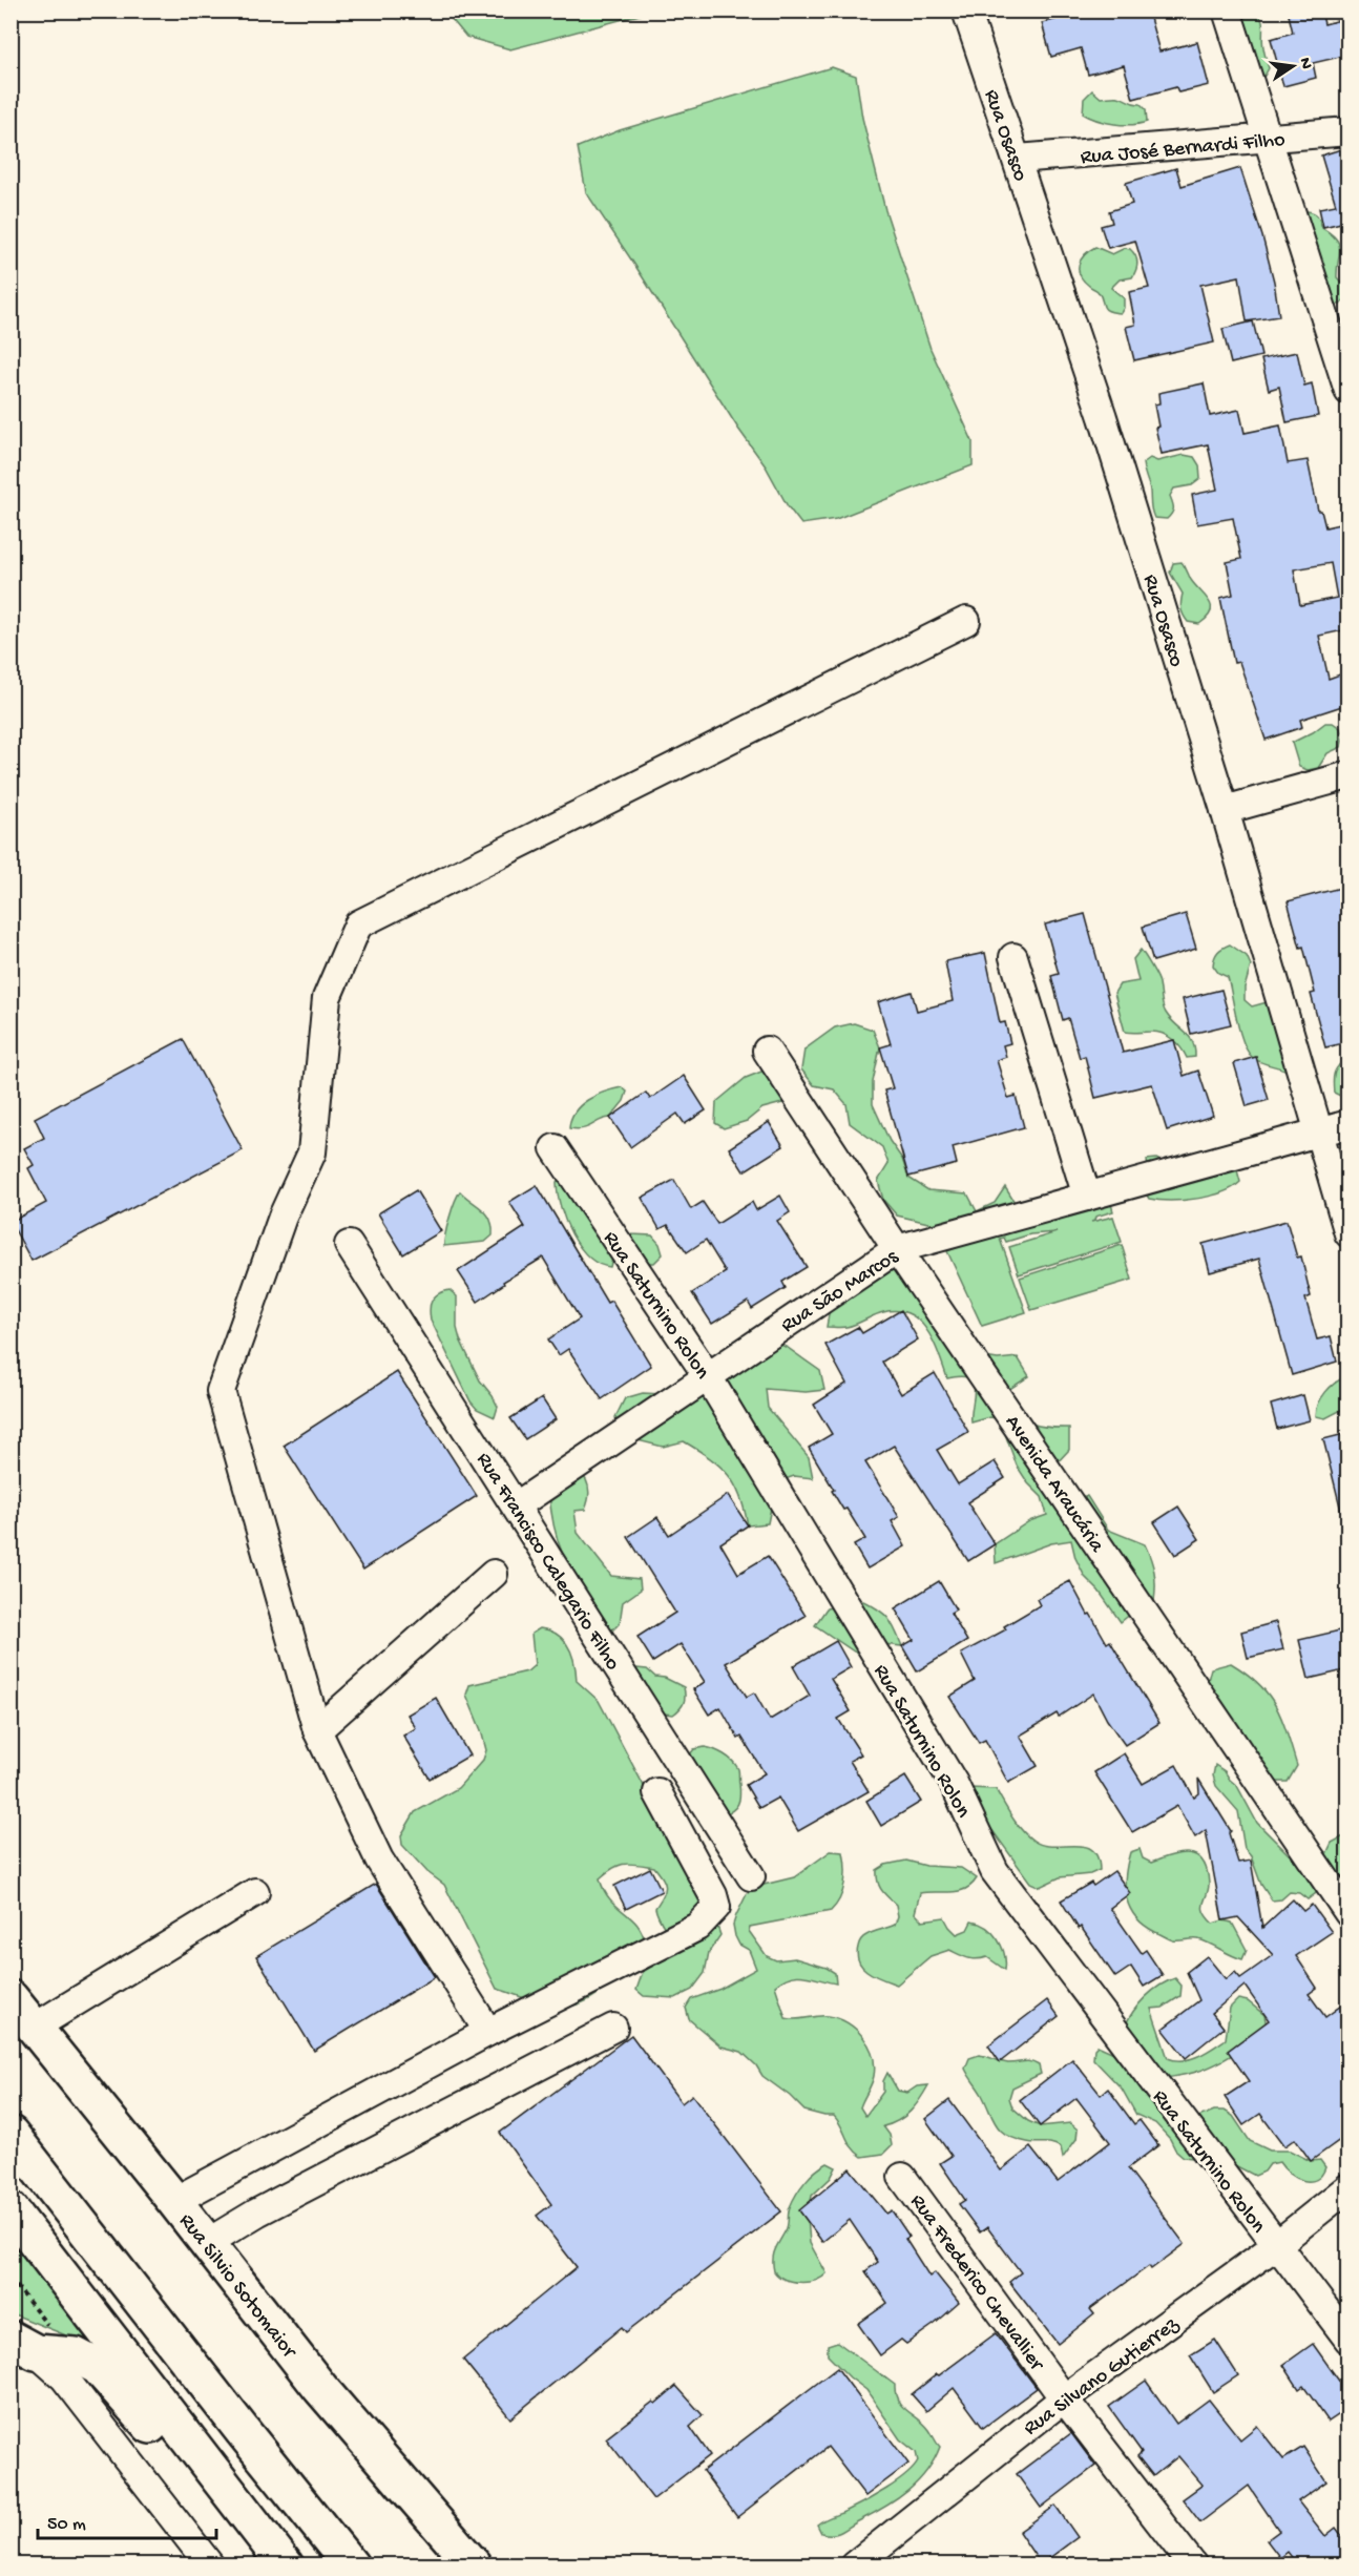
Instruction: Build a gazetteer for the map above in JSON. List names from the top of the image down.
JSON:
{
  "streets": {
    "highway": ["Rua Silvio Sotomaior"],
    "street": [
      "Rua Osasco",
      "Rua José Bernardi Filho",
      "Rua São Marcos",
      "Rua Saturnino Rolon",
      "Avenida Araucária",
      "Rua Francisco Calegario Filho",
      "Rua Frederico Chevallier",
      "Rua Silvano Gutierrez"
    ]
  },
  "crossings": [
    ["Rua Osasco", "Rua José Bernardi Filho"],
    ["Rua Osasco", "Rua São Marcos"],
    ["Rua São Marcos", "Rua Saturnino Rolon"],
    ["Rua São Marcos", "Avenida Araucária"],
    ["Rua São Marcos", "Rua Francisco Calegario Filho"],
    ["Rua Saturnino Rolon", "Rua Silvano Gutierrez"],
    ["Rua Frederico Chevallier", "Rua Silvano Gutierrez"]
  ],
  "scale_bar": "50 m",
  "north": "right"
}
